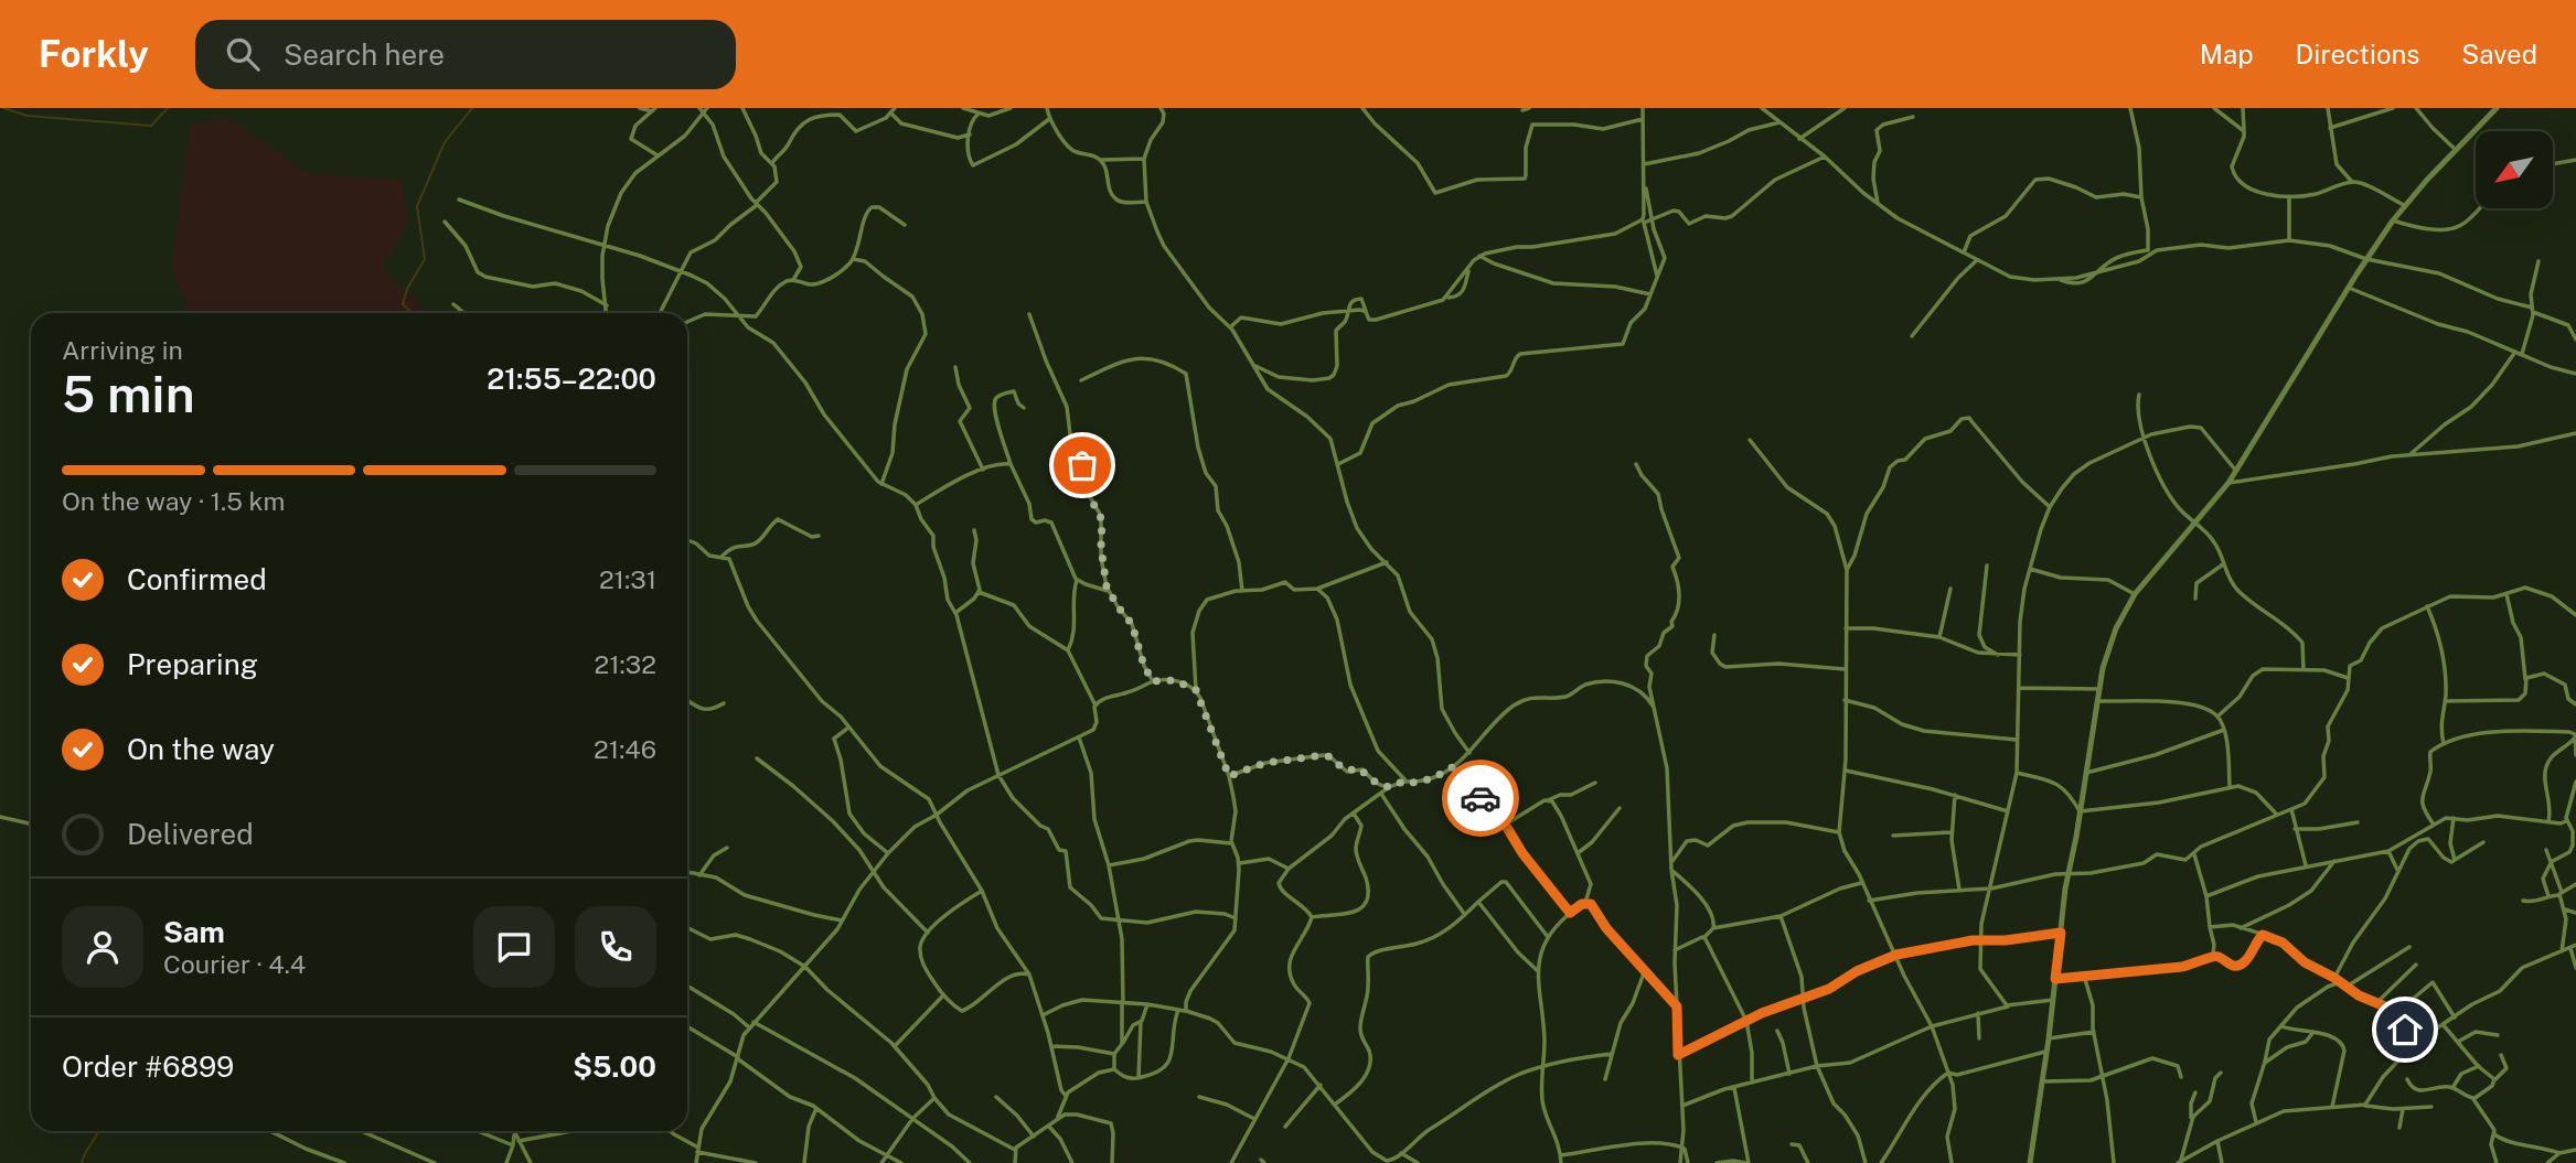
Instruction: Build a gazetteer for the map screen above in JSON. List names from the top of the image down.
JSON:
{
  "north": "bottom left",
  "page": {
    "header": "Forkly",
    "search": "Search here",
    "nav": ["Map", "Directions", "Saved"],
    "heading": ["5 min", "Arriving in", "21:55–22:00"],
    "panel": [
      "Sam",
      "Courier · 4.4",
      "Order #6899",
      "$5.00"
    ],
    "bar": "On the way · 1.5 km",
    "list": [
      ["Confirmed", "21:31"],
      ["Preparing", "21:32"],
      ["On the way", "21:46"],
      "Delivered"
    ]
  }
}
